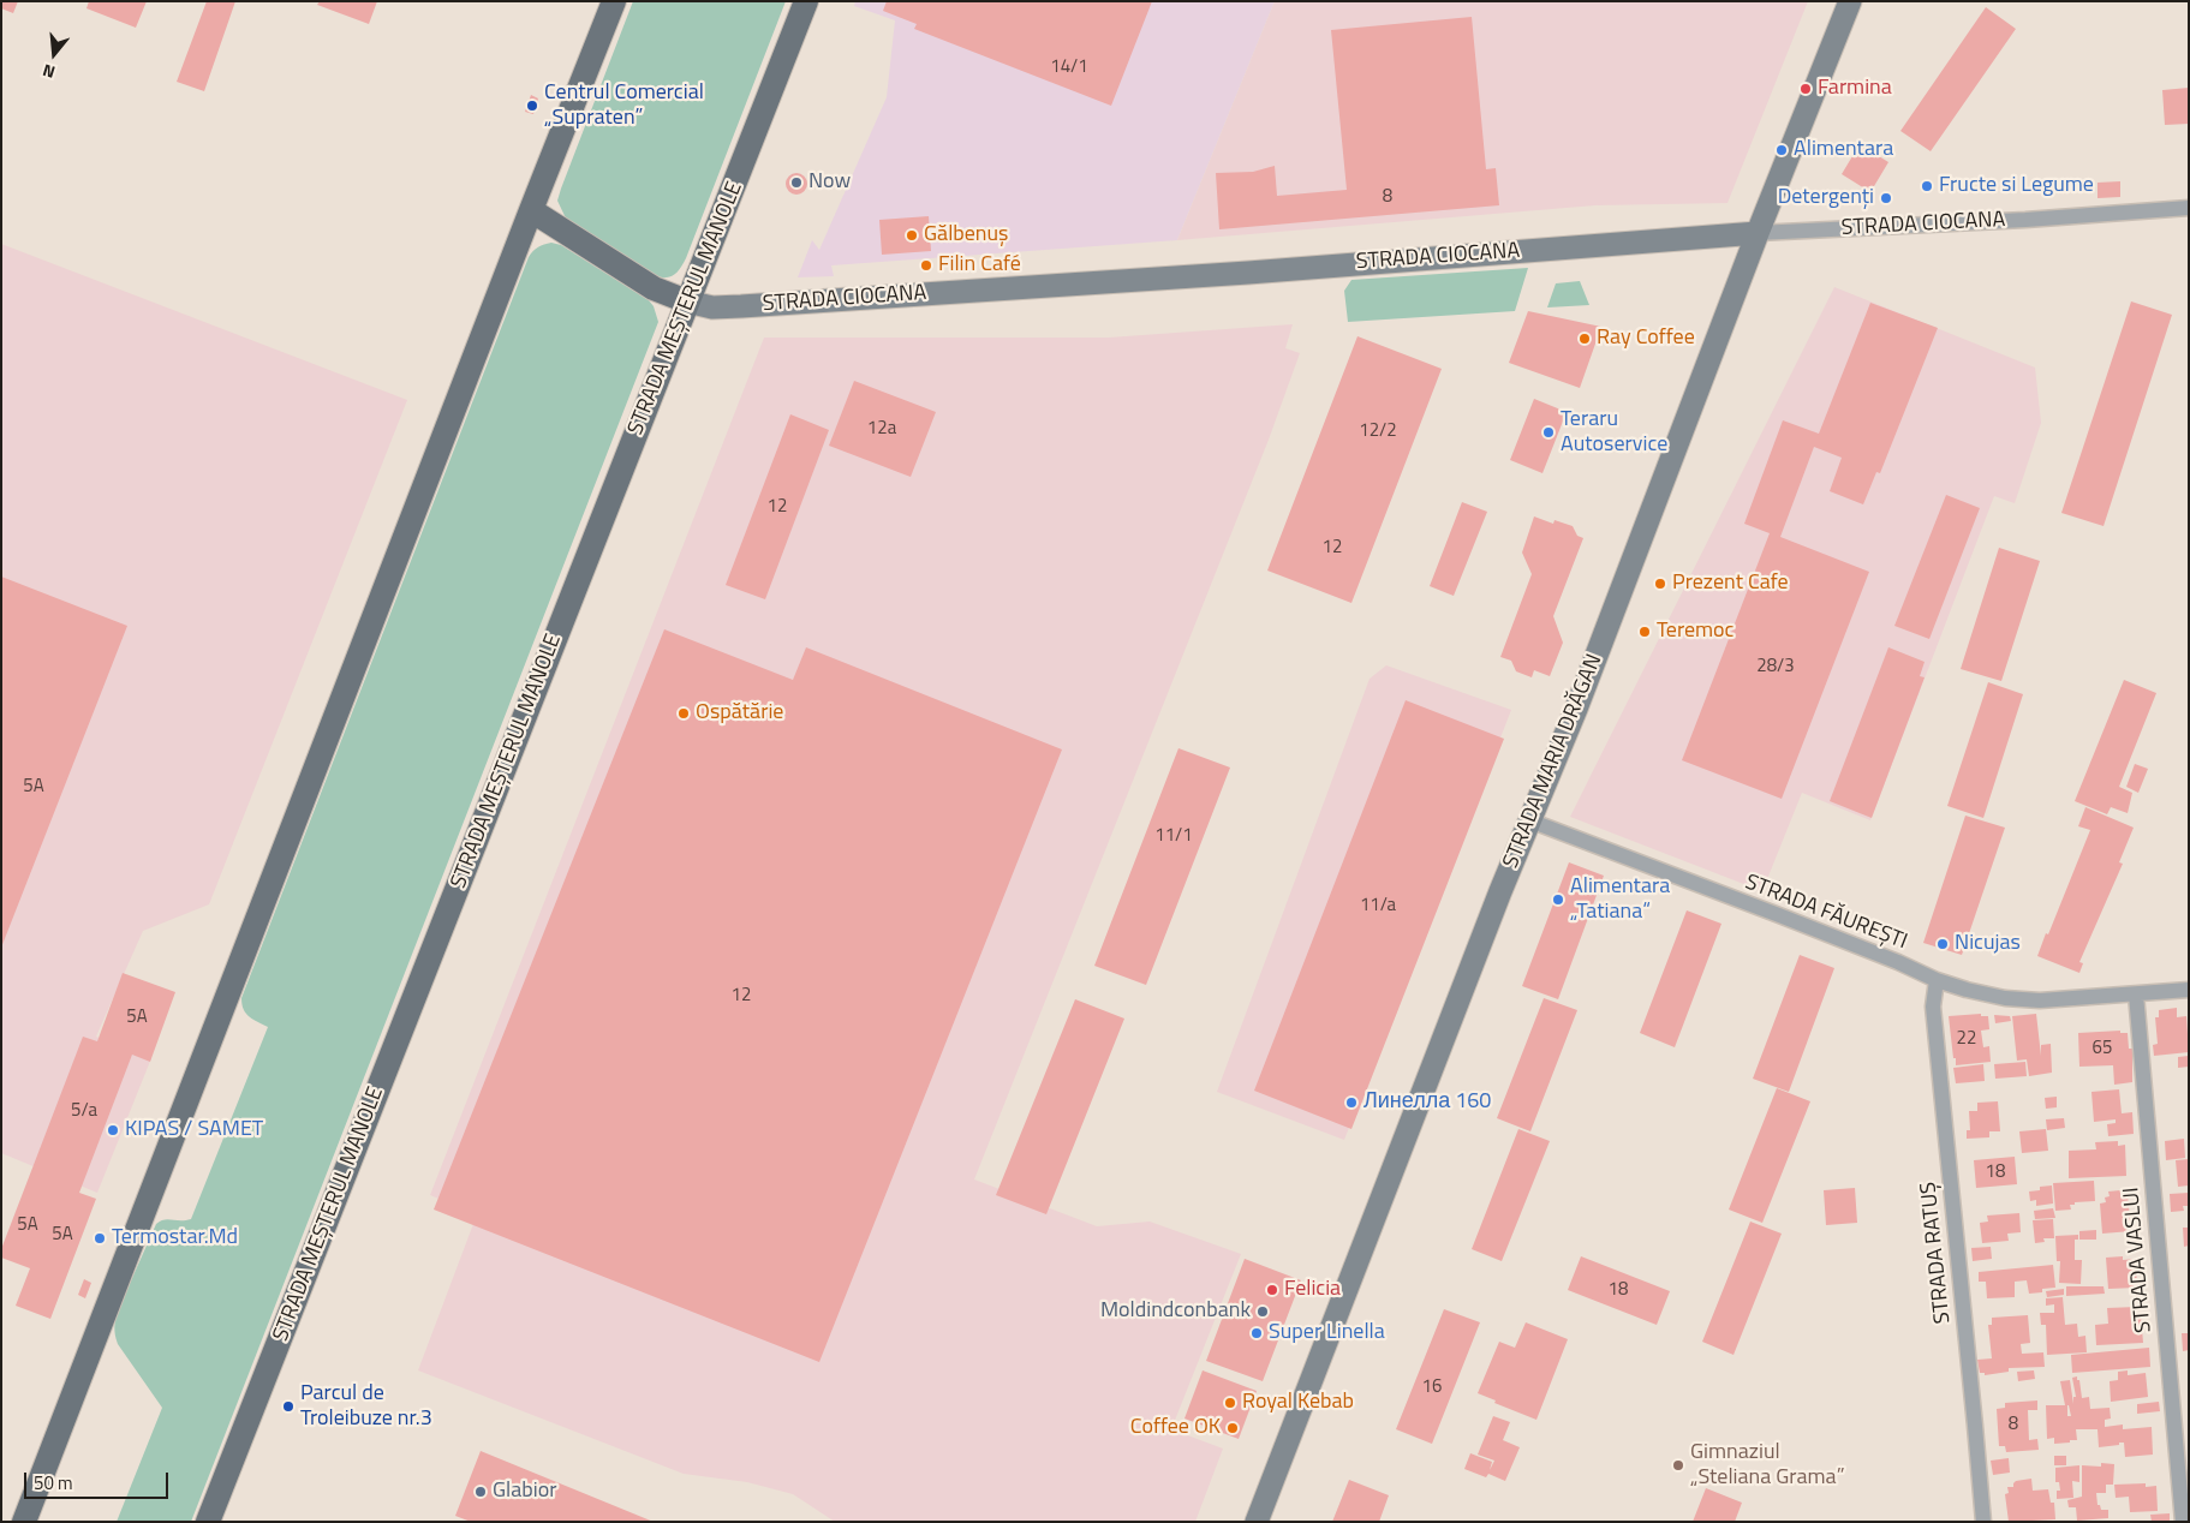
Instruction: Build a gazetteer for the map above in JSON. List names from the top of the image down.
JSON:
{
  "streets": {
    "main road": ["STRADA CIOCANA", "STRADA MEȘTERUL MANOLE", "STRADA MARIA DRĂGAN"],
    "street": ["STRADA FĂUREȘTI", "STRADA RATUȘ", "STRADA VASLUI"]
  },
  "crossings": [
    ["STRADA CIOCANA", "STRADA MEȘTERUL MANOLE"],
    ["STRADA CIOCANA", "STRADA MARIA DRĂGAN"],
    ["STRADA MARIA DRĂGAN", "STRADA FĂUREȘTI"],
    ["STRADA FĂUREȘTI", "STRADA RATUȘ"],
    ["STRADA FĂUREȘTI", "STRADA VASLUI"]
  ],
  "places": [
    "Farmina",
    "Centrul Comercial „Supraten”",
    "Alimentara",
    "Now",
    "Fructe si Legume",
    "Detergenți",
    "Gălbenuș",
    "Filin Café",
    "Ray Coffee",
    "Teraru Autoservice",
    "Prezent Cafe",
    "Teremoc",
    "Ospătărie",
    "Alimentara „Tatiana“",
    "Nicujas",
    "Линелла 160",
    "KIPAS / SAMET",
    "Termostar.Md",
    "Felicia",
    "Moldindconbank",
    "Super Linella",
    "Royal Kebab",
    "Parcul de Troleibuze nr.3",
    "Coffee OK",
    "Gimnaziul „Steliana Grama”",
    "Glabior"
  ],
  "house_numbers": [
    "14/1",
    "8",
    "12a",
    "12/2",
    "12",
    "12",
    "28/3",
    "5A",
    "11/1",
    "11/a",
    "12",
    "5A",
    "22",
    "65",
    "5/a",
    "18",
    "5A",
    "5A",
    "18",
    "16",
    "8"
  ],
  "scale_bar": "50 m",
  "north": "bottom"
}
